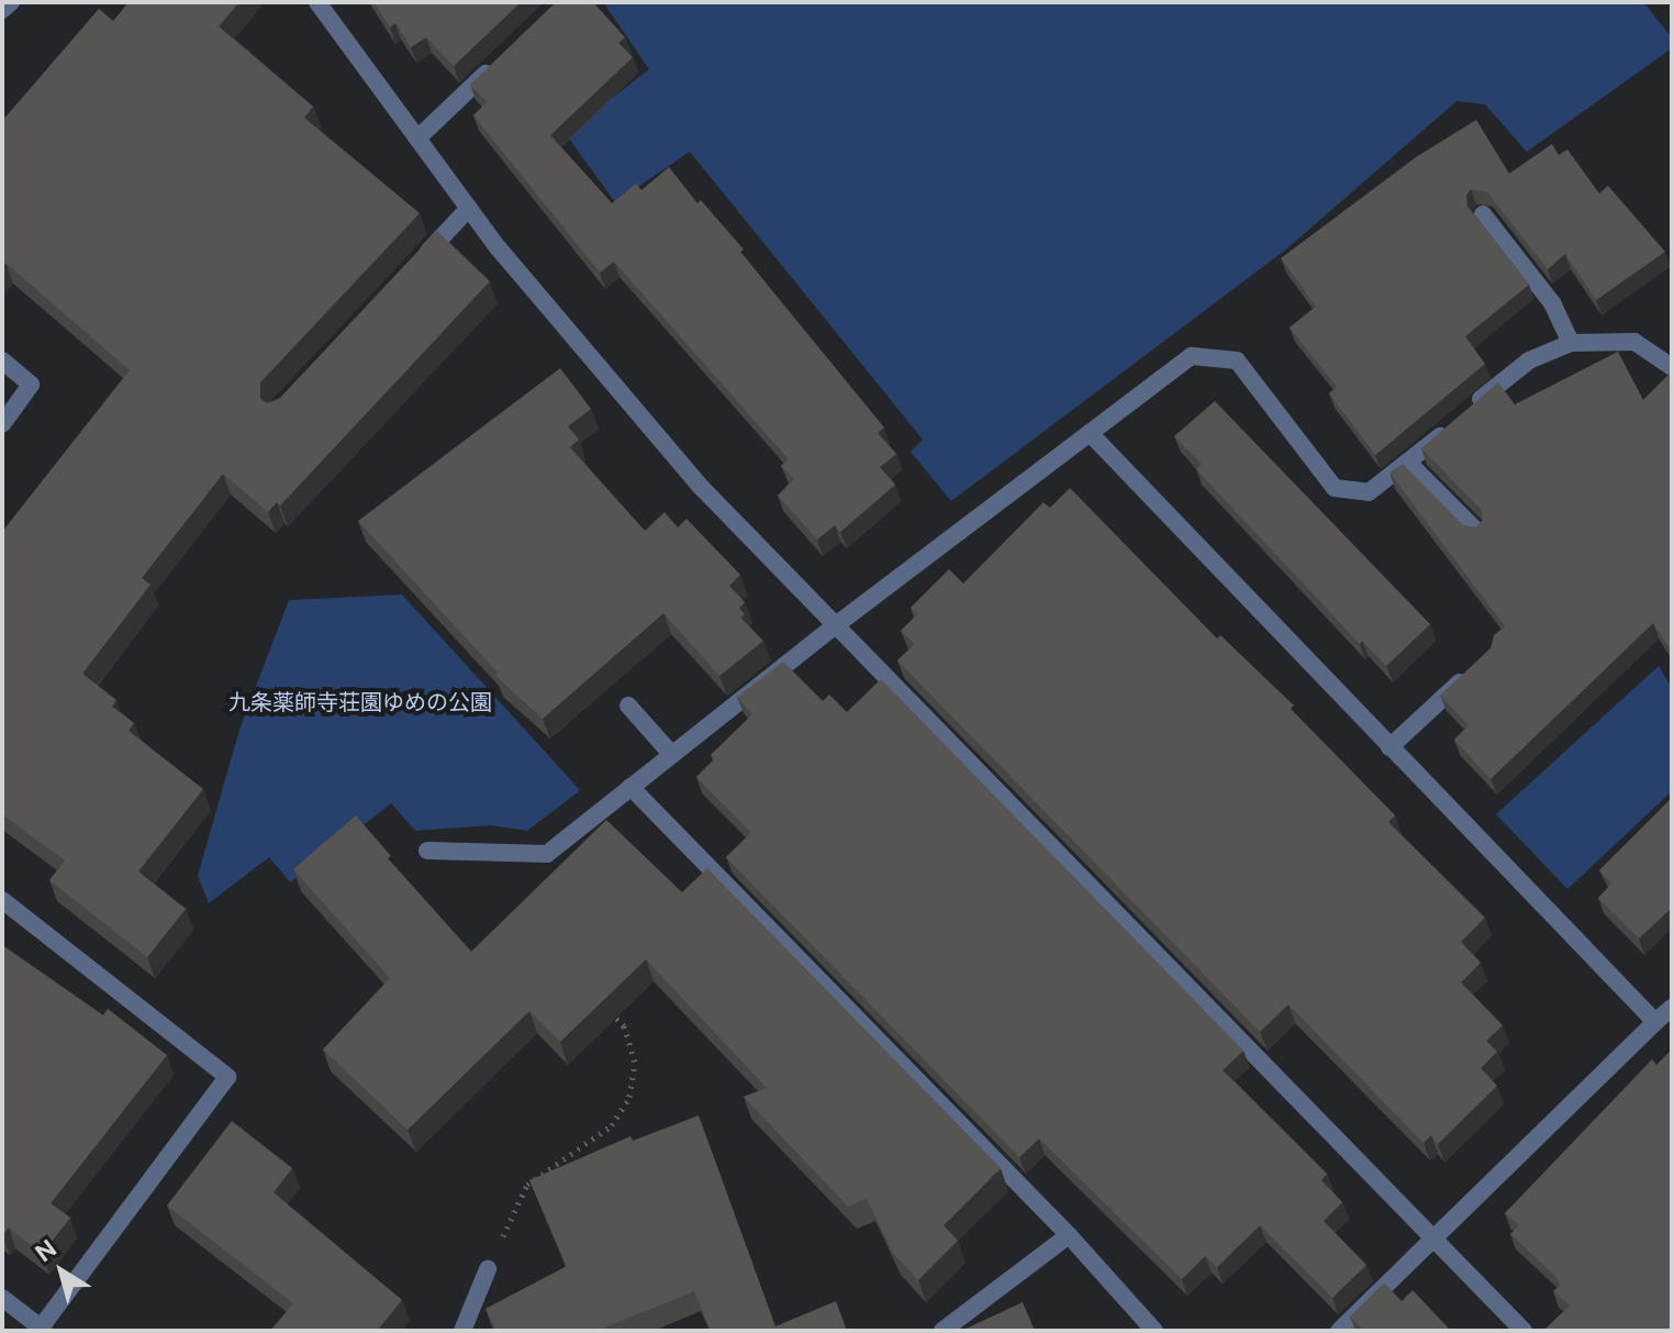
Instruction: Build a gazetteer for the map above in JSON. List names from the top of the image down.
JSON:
{
  "parks": ["九条薬師寺荘園ゆめの公園"],
  "north": "top left"
}
